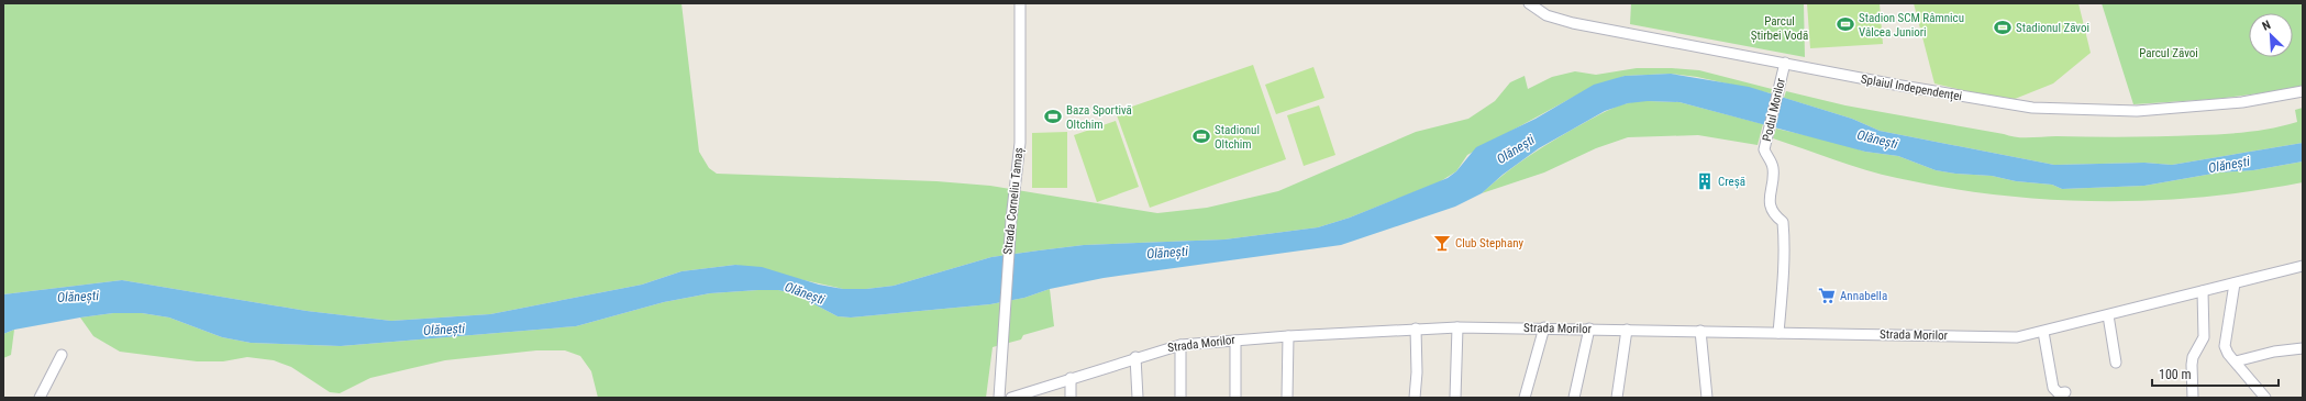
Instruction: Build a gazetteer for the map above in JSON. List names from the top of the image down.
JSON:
{
  "streets": {
    "street": [
      "Splaiul Independenței",
      "Podul Morilor",
      "Strada Corneliu Tamaș",
      "Strada Morilor"
    ]
  },
  "crossings": [
    ["Splaiul Independenței", "Podul Morilor"],
    ["Podul Morilor", "Strada Morilor"]
  ],
  "water": ["Olănești"],
  "parks": ["Parcul Știrbei Vodă", "Parcul Zăvoi"],
  "places": {
    "sports": [
      "Stadion SCM Râmnicu Vâlcea Juniori",
      "Stadionul Zăvoi",
      "Baza Sportivă Oltchim",
      "Stadionul Oltchim"
    ],
    "building": ["Creșă"],
    "bar": ["Club Stephany"],
    "supermarket": ["Annabella"]
  },
  "scale_bar": "100 m",
  "north": "top left"
}
